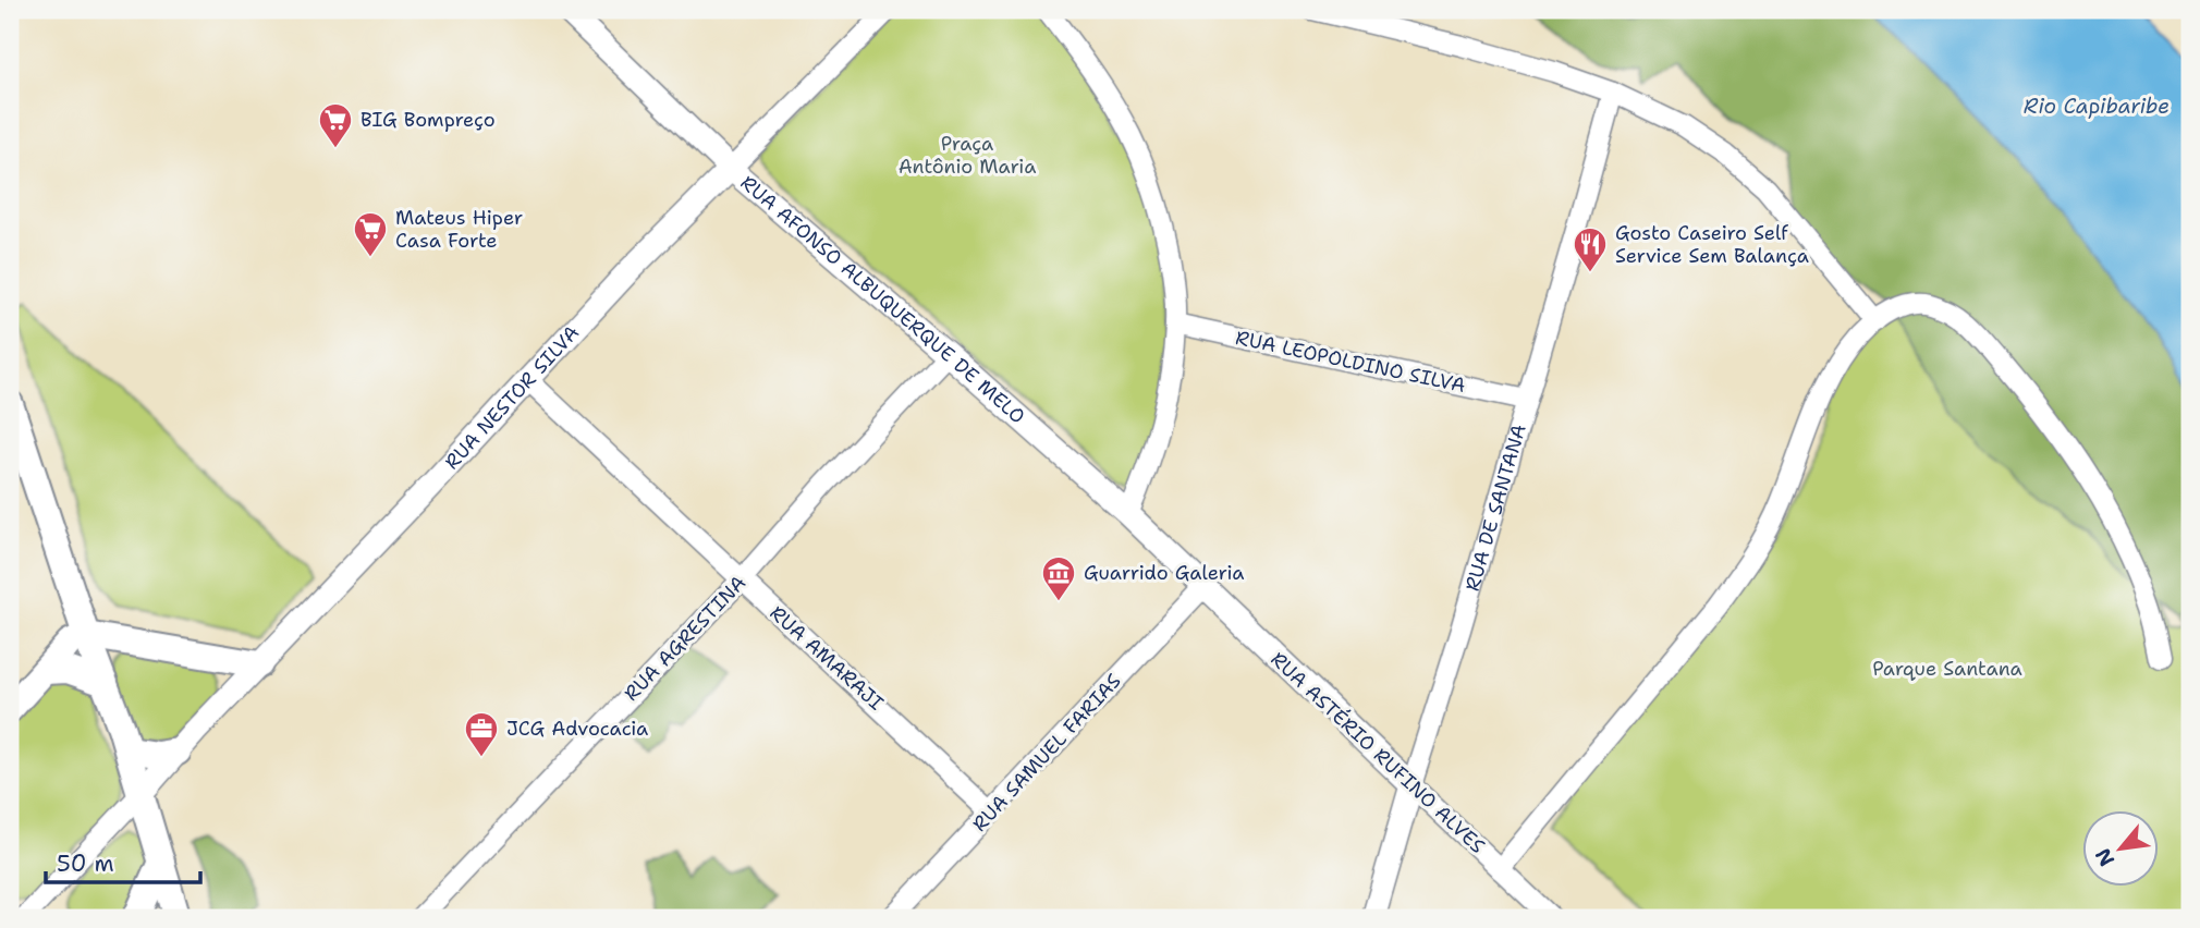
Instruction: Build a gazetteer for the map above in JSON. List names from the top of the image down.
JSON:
{
  "streets": {
    "street": [
      "RUA AFONSO ALBUQUERQUE DE MELO",
      "RUA LEOPOLDINO SILVA",
      "RUA NESTOR SILVA",
      "RUA DE SANTANA",
      "RUA AGRESTINA",
      "RUA AMARAJI",
      "RUA SAMUEL FARIAS",
      "RUA ASTÉRIO RUFINO ALVES"
    ]
  },
  "crossings": [
    ["RUA AFONSO ALBUQUERQUE DE MELO", "RUA NESTOR SILVA"],
    ["RUA AFONSO ALBUQUERQUE DE MELO", "RUA AGRESTINA"],
    ["RUA AFONSO ALBUQUERQUE DE MELO", "RUA SAMUEL FARIAS"],
    ["RUA AFONSO ALBUQUERQUE DE MELO", "RUA ASTÉRIO RUFINO ALVES"],
    ["RUA LEOPOLDINO SILVA", "RUA DE SANTANA"],
    ["RUA NESTOR SILVA", "RUA AMARAJI"],
    ["RUA DE SANTANA", "RUA ASTÉRIO RUFINO ALVES"],
    ["RUA AGRESTINA", "RUA AMARAJI"],
    ["RUA AMARAJI", "RUA SAMUEL FARIAS"],
    ["RUA SAMUEL FARIAS", "RUA ASTÉRIO RUFINO ALVES"]
  ],
  "water": ["Rio Capibaribe"],
  "parks": ["Praça Antônio Maria", "Parque Santana"],
  "places": {
    "supermarket": ["BIG Bompreço", "Mateus Hiper Casa Forte"],
    "restaurant": ["Gosto Caseiro Self Service Sem Balança"],
    "museum": ["Guarrido Galeria"],
    "office": ["JCG Advocacia"]
  },
  "scale_bar": "50 m",
  "north": "bottom left"
}
